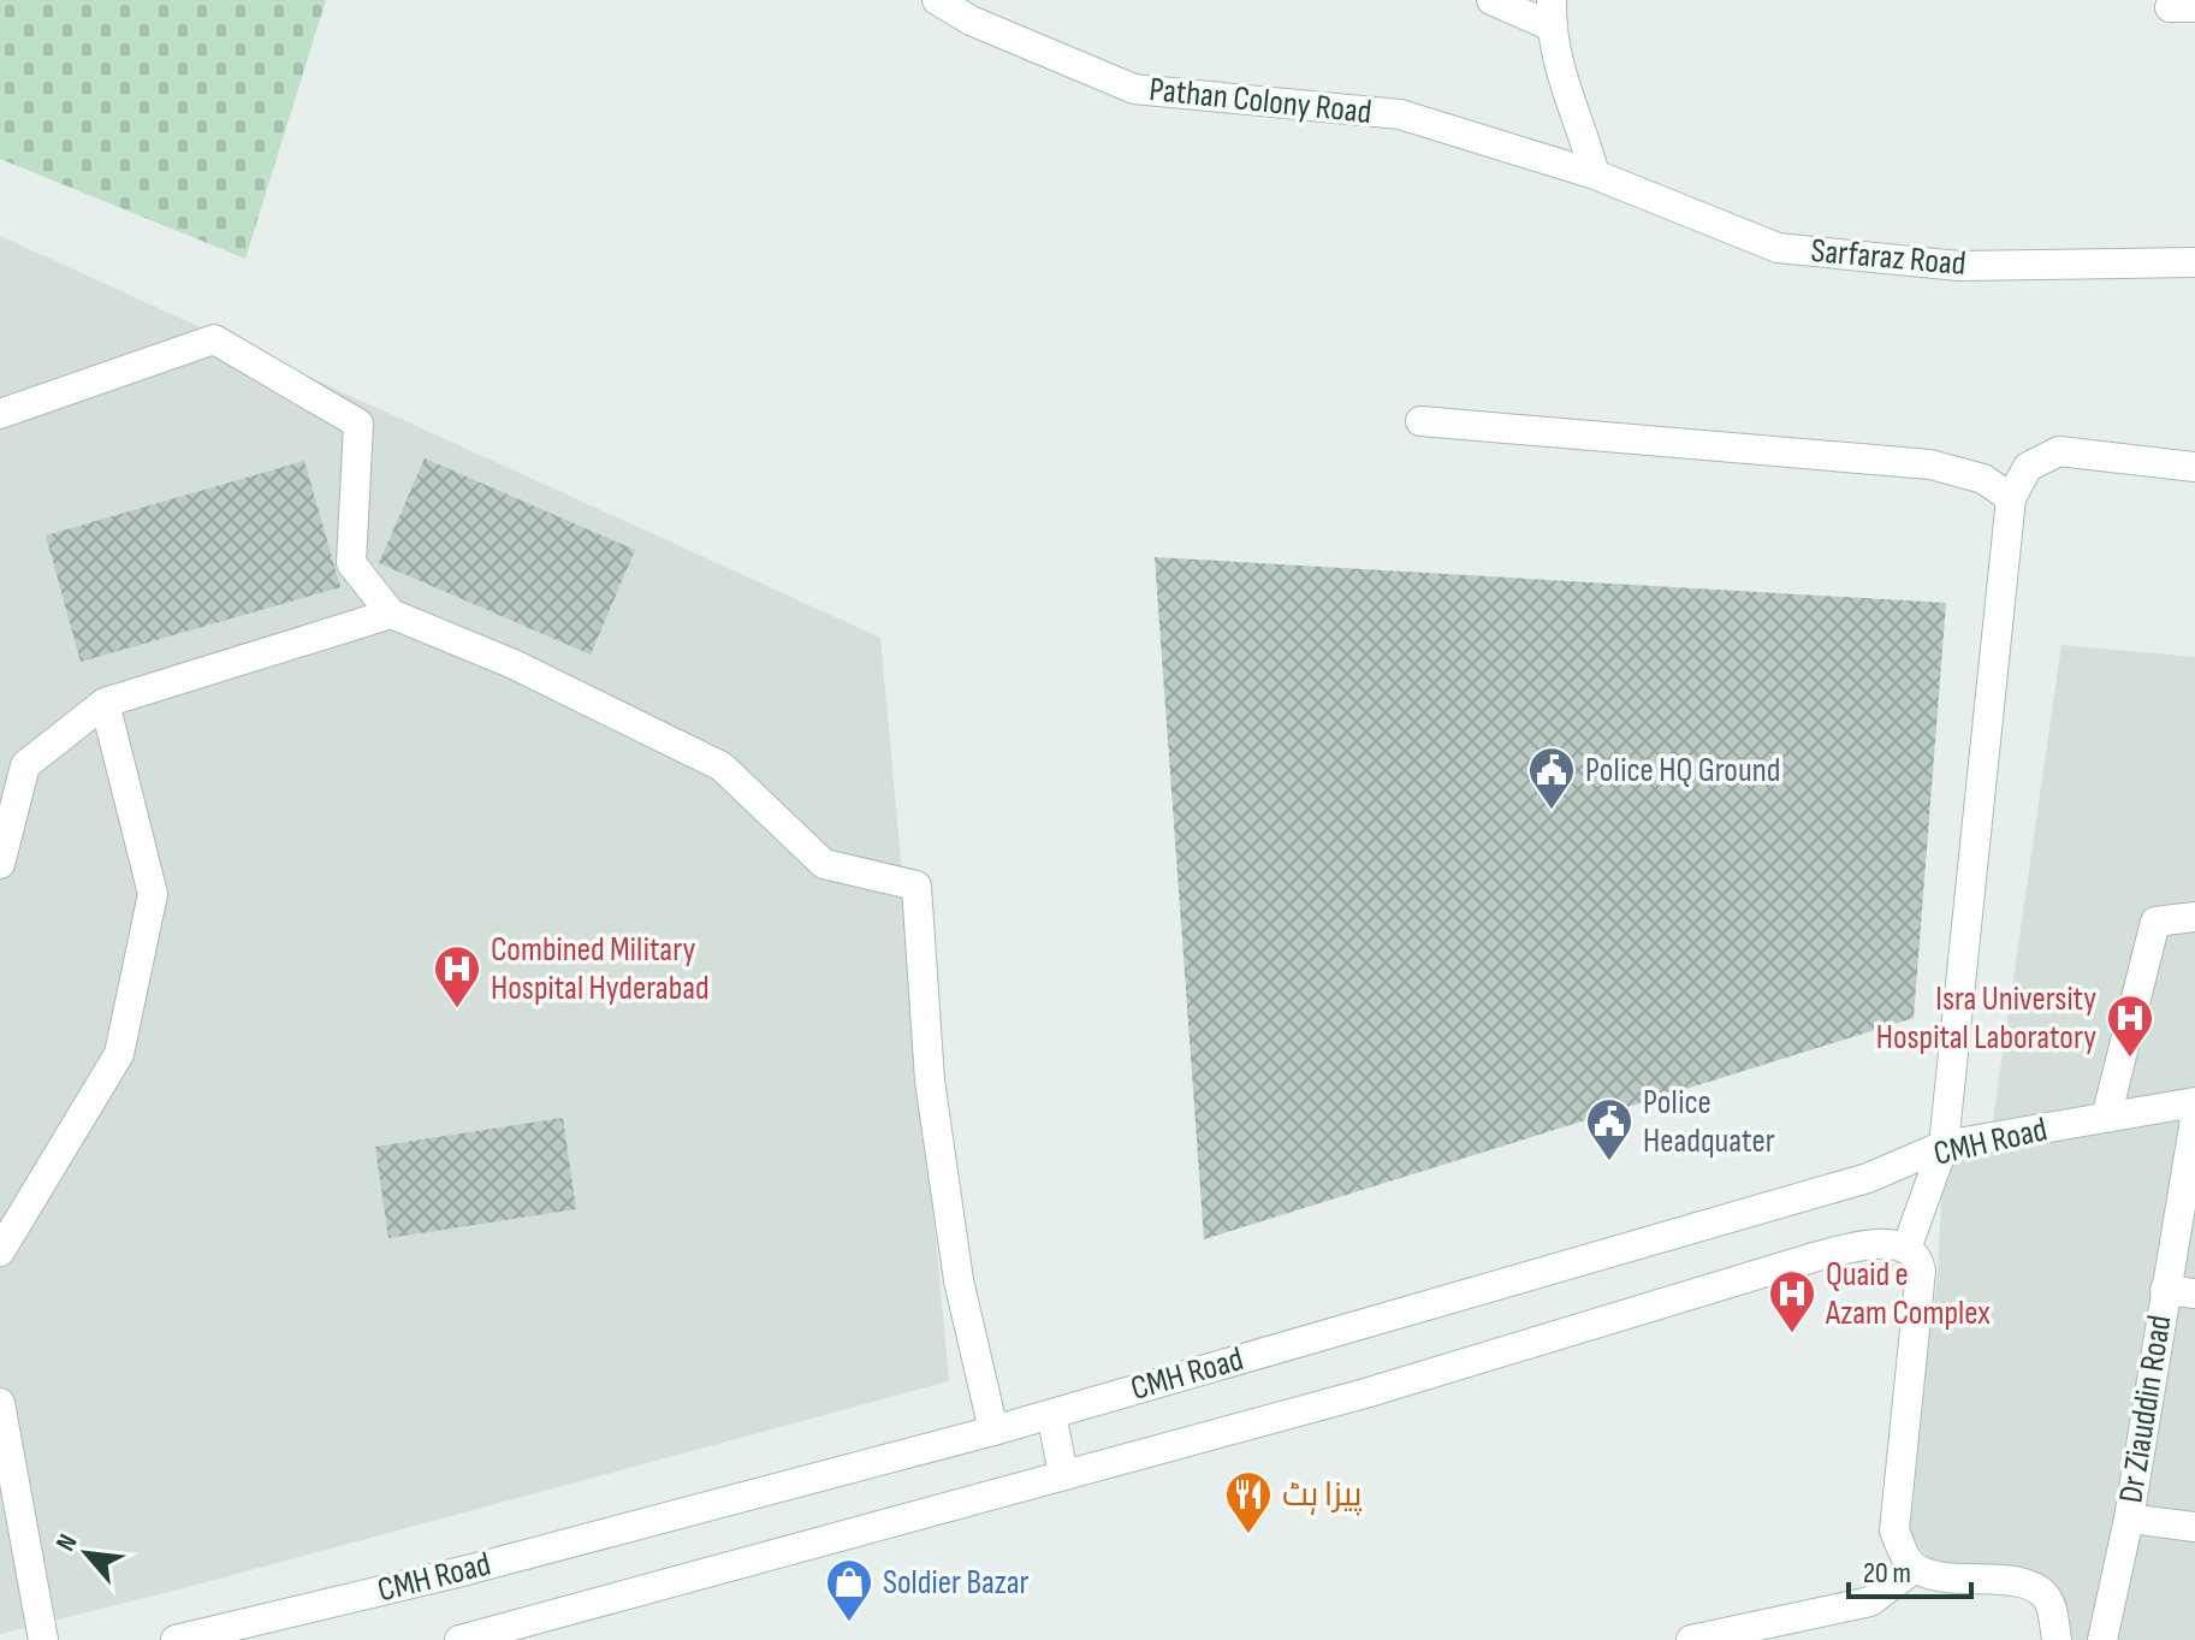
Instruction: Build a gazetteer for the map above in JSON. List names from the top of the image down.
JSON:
{
  "streets": {
    "street": [
      "Pathan Colony Road",
      "Sarfaraz Road",
      "CMH Road",
      "Dr Ziauddin Road"
    ]
  },
  "crossings": [
    ["Pathan Colony Road", "Sarfaraz Road"]
  ],
  "places": {
    "public building": ["Police HQ Ground", "Police Headquater"],
    "hospital": ["Combined Military Hospital Hyderabad", "Isra University Hospital Laboratory", "Quaid e Azam Complex"],
    "restaurant": ["پیزا ہٹ"],
    "shop": ["Soldier Bazar"]
  },
  "scale_bar": "20 m",
  "north": "top left"
}
